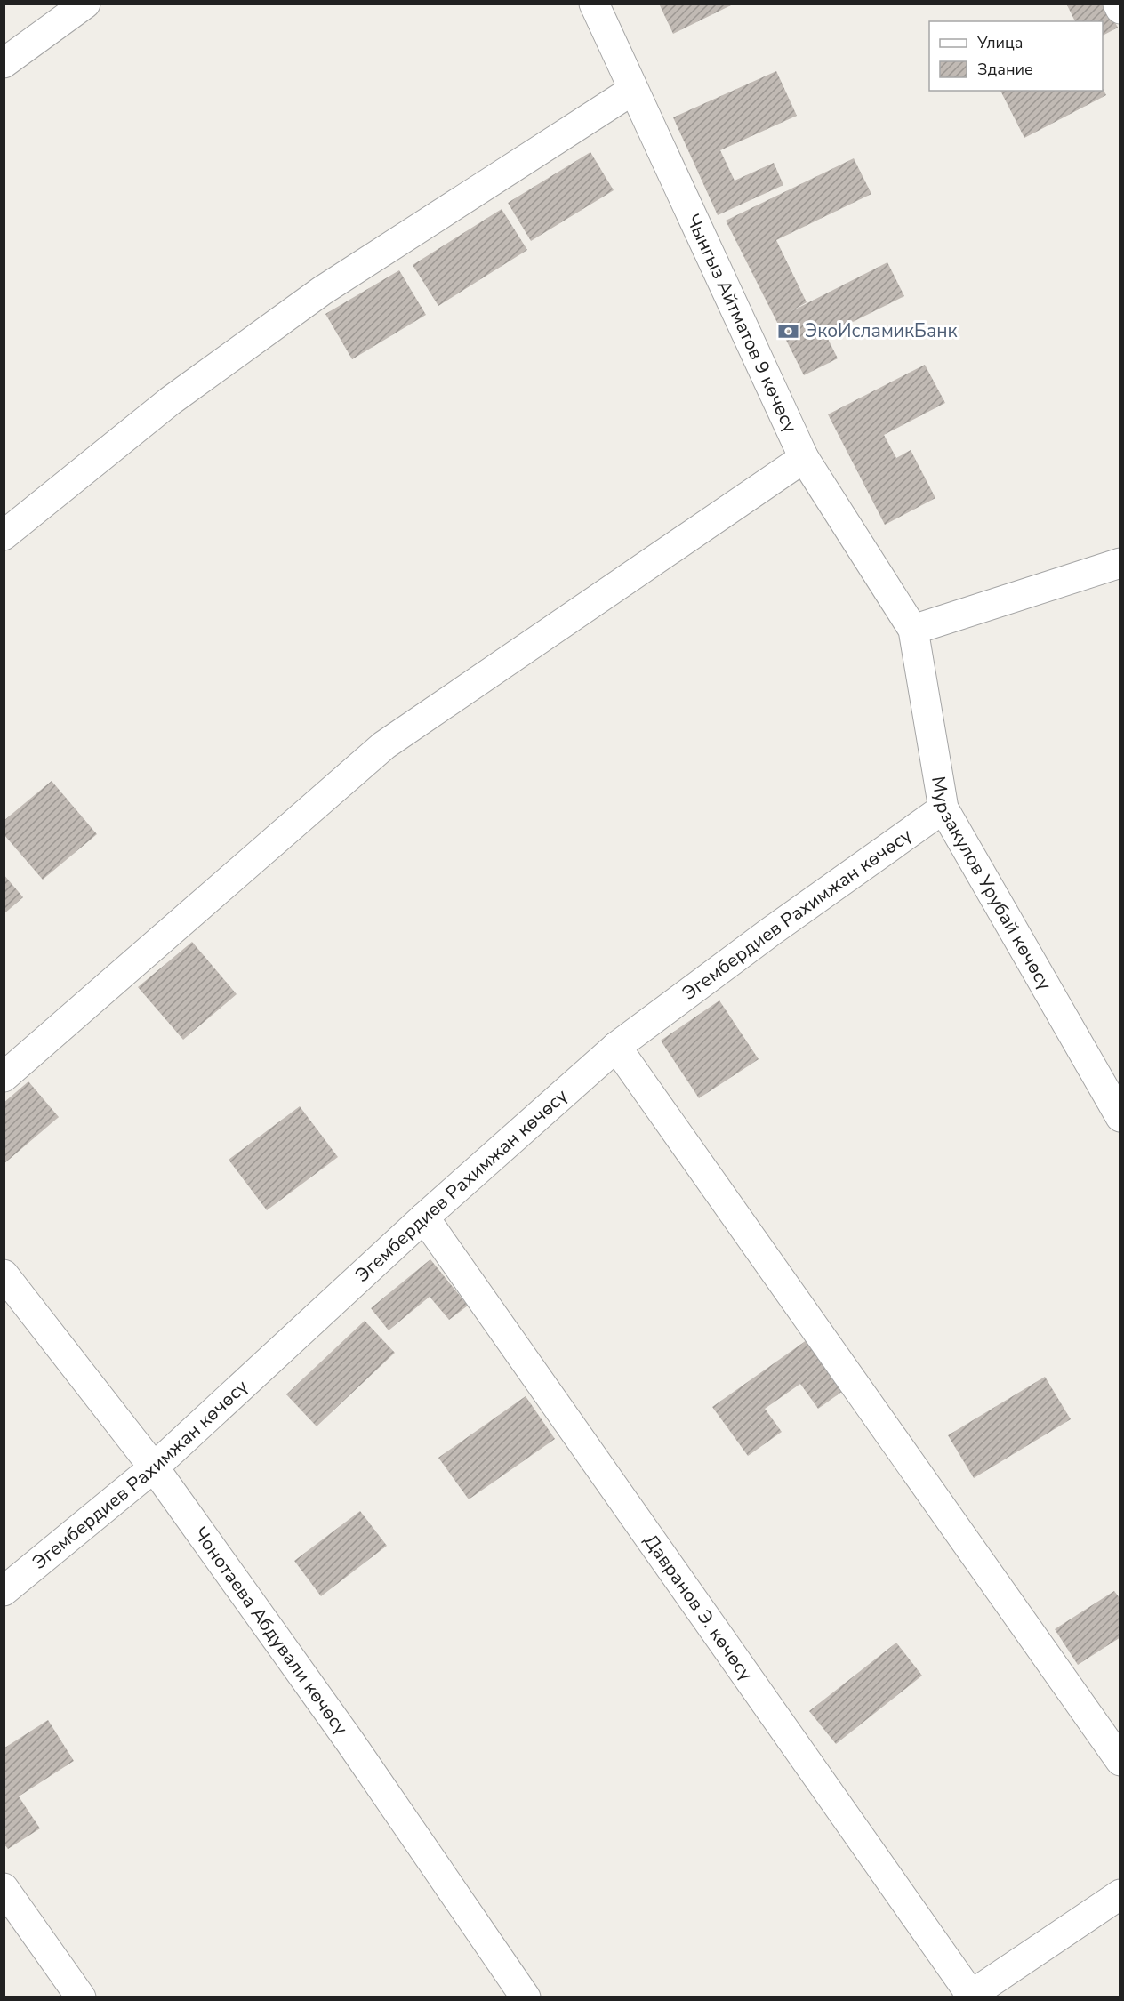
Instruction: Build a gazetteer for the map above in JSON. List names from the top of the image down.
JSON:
{
  "streets": {
    "street": [
      "Чынгыз Айтматов 9 көчөсү",
      "Мурзакулов Урубай көчөсү",
      "Эгембердиев Рахимжан көчөсү",
      "Давранов Э. көчөсү",
      "Чонотаева Абдували көчөсү"
    ]
  },
  "crossings": [
    ["Чынгыз Айтматов 9 көчөсү", "Мурзакулов Урубай көчөсү"],
    ["Мурзакулов Урубай көчөсү", "Эгембердиев Рахимжан көчөсү"],
    ["Эгембердиев Рахимжан көчөсү", "Давранов Э. көчөсү"],
    ["Эгембердиев Рахимжан көчөсү", "Чонотаева Абдували көчөсү"]
  ],
  "places": {
    "bank": ["ЭкоИсламикБанк"]
  },
  "legend": ["Улица", "Здание"]
}
